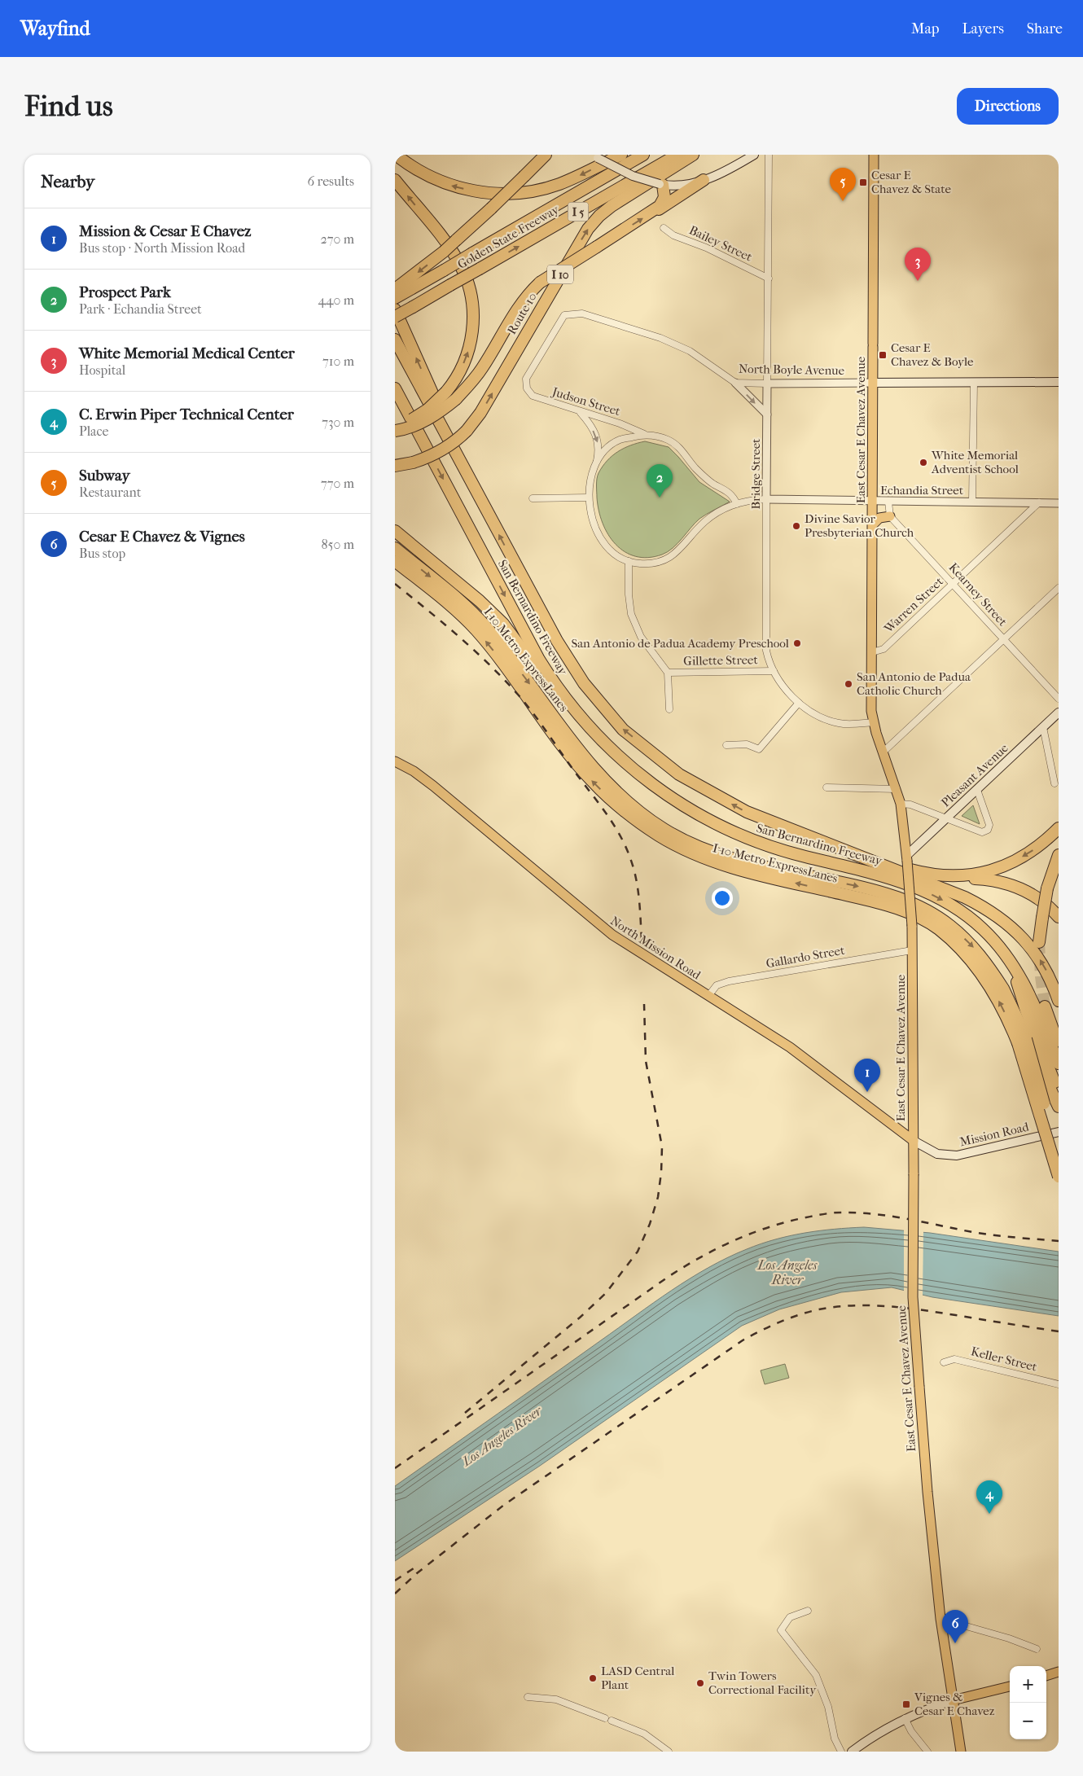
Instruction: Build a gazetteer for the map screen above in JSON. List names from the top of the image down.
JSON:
{
  "streets": {
    "highway": [
      "I 5",
      "Golden State Freeway",
      "I 10",
      "Route 10",
      "San Bernardino Freeway",
      "I-10 Metro ExpressLanes"
    ],
    "main road": [
      "North Boyle Avenue",
      "East Cesar E Chavez Avenue",
      "Pleasant Avenue",
      "North Mission Road",
      "Mission Road"
    ],
    "street": [
      "Bailey Street",
      "Judson Street",
      "Bridge Street",
      "Echandia Street",
      "Kearney Street",
      "Warren Street",
      "Gillette Street",
      "Gallardo Street",
      "Keller Street"
    ]
  },
  "crossings": [
    ["Bailey Street", "Bridge Street"],
    ["North Boyle Avenue", "Judson Street"],
    ["North Boyle Avenue", "East Cesar E Chavez Avenue"],
    ["North Boyle Avenue", "Bridge Street"],
    ["Judson Street", "Echandia Street"],
    ["East Cesar E Chavez Avenue", "Bridge Street"],
    ["East Cesar E Chavez Avenue", "Echandia Street"],
    ["East Cesar E Chavez Avenue", "Warren Street"],
    ["East Cesar E Chavez Avenue", "Pleasant Avenue"],
    ["East Cesar E Chavez Avenue", "North Mission Road"],
    ["East Cesar E Chavez Avenue", "Gallardo Street"],
    ["East Cesar E Chavez Avenue", "Mission Road"],
    ["Bridge Street", "Echandia Street"],
    ["Bridge Street", "Gillette Street"],
    ["Echandia Street", "Warren Street"],
    ["Kearney Street", "Warren Street"],
    ["North Mission Road", "Gallardo Street"],
    ["North Mission Road", "Mission Road"]
  ],
  "water": ["Los Angeles River"],
  "places": {
    "transit": ["Cesar E Chavez & State", "Cesar E Chavez & Boyle", "Vignes & Cesar E Chavez"],
    "other": [
      "White Memorial Adventist School",
      "Divine Savior Presbyterian Church",
      "San Antonio de Padua Academy Preschool",
      "San Antonio de Padua Catholic Church",
      "LASD Central Plant",
      "Twin Towers Correctional Facility"
    ]
  },
  "page": {
    "header": "Wayfind",
    "nav": ["Map", "Layers", "Share"],
    "buttons": "Directions",
    "title": "Find us",
    "heading": ["Nearby", "6 results"],
    "pins": [
      "5",
      "3",
      "2",
      "1",
      "4",
      "6"
    ],
    "list": [
      {
        "mark": "1",
        "name": "Mission & Cesar E Chavez",
        "note": "Bus stop · North Mission Road",
        "value": "270 m"
      },
      {
        "mark": "2",
        "name": "Prospect Park",
        "note": "Park · Echandia Street",
        "value": "440 m"
      },
      {
        "mark": "3",
        "name": "White Memorial Medical Center",
        "note": "Hospital",
        "value": "710 m"
      },
      {
        "mark": "4",
        "name": "C. Erwin Piper Technical Center",
        "note": "Place",
        "value": "730 m"
      },
      {
        "mark": "5",
        "name": "Subway",
        "note": "Restaurant",
        "value": "770 m"
      },
      {
        "mark": "6",
        "name": "Cesar E Chavez & Vignes",
        "note": "Bus stop",
        "value": "850 m"
      }
    ],
    "map_buttons": ["+", "−"]
  }
}
